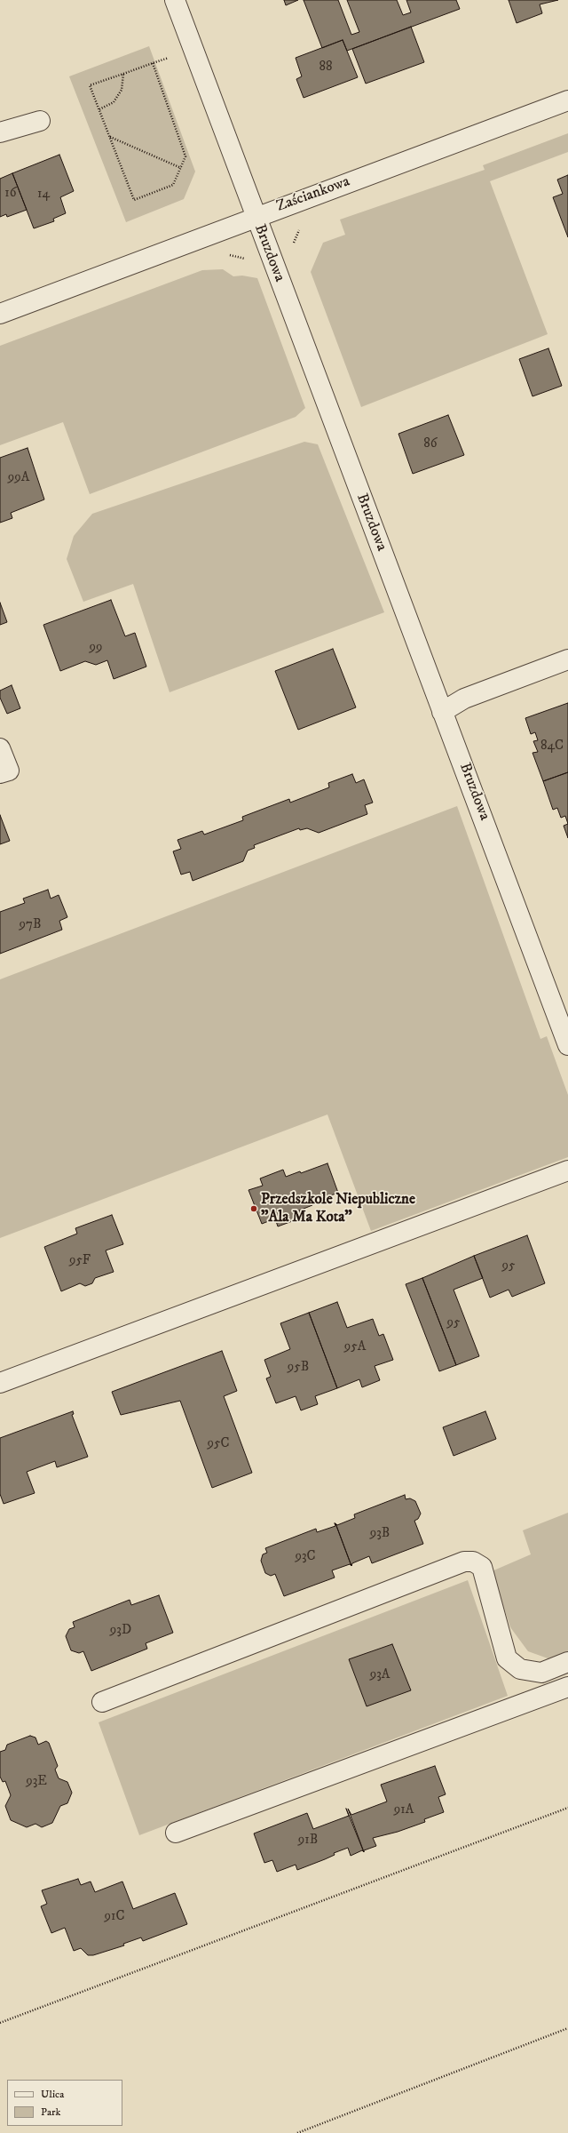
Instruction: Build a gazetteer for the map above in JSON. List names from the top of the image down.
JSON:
{
  "streets": {
    "street": ["Zaściankowa", "Bruzdowa"]
  },
  "crossings": [
    ["Zaściankowa", "Bruzdowa"]
  ],
  "places": ["Przedszkole Niepubliczne \"Ala Ma Kota\""],
  "house_numbers": [
    "88",
    "16",
    "14",
    "86",
    "99A",
    "99",
    "84C",
    "97B",
    "95F",
    "95",
    "95",
    "95A",
    "95B",
    "95C",
    "93B",
    "93C",
    "93D",
    "93A",
    "93E",
    "91A",
    "91B",
    "91C"
  ],
  "legend": ["Ulica", "Park"]
}
